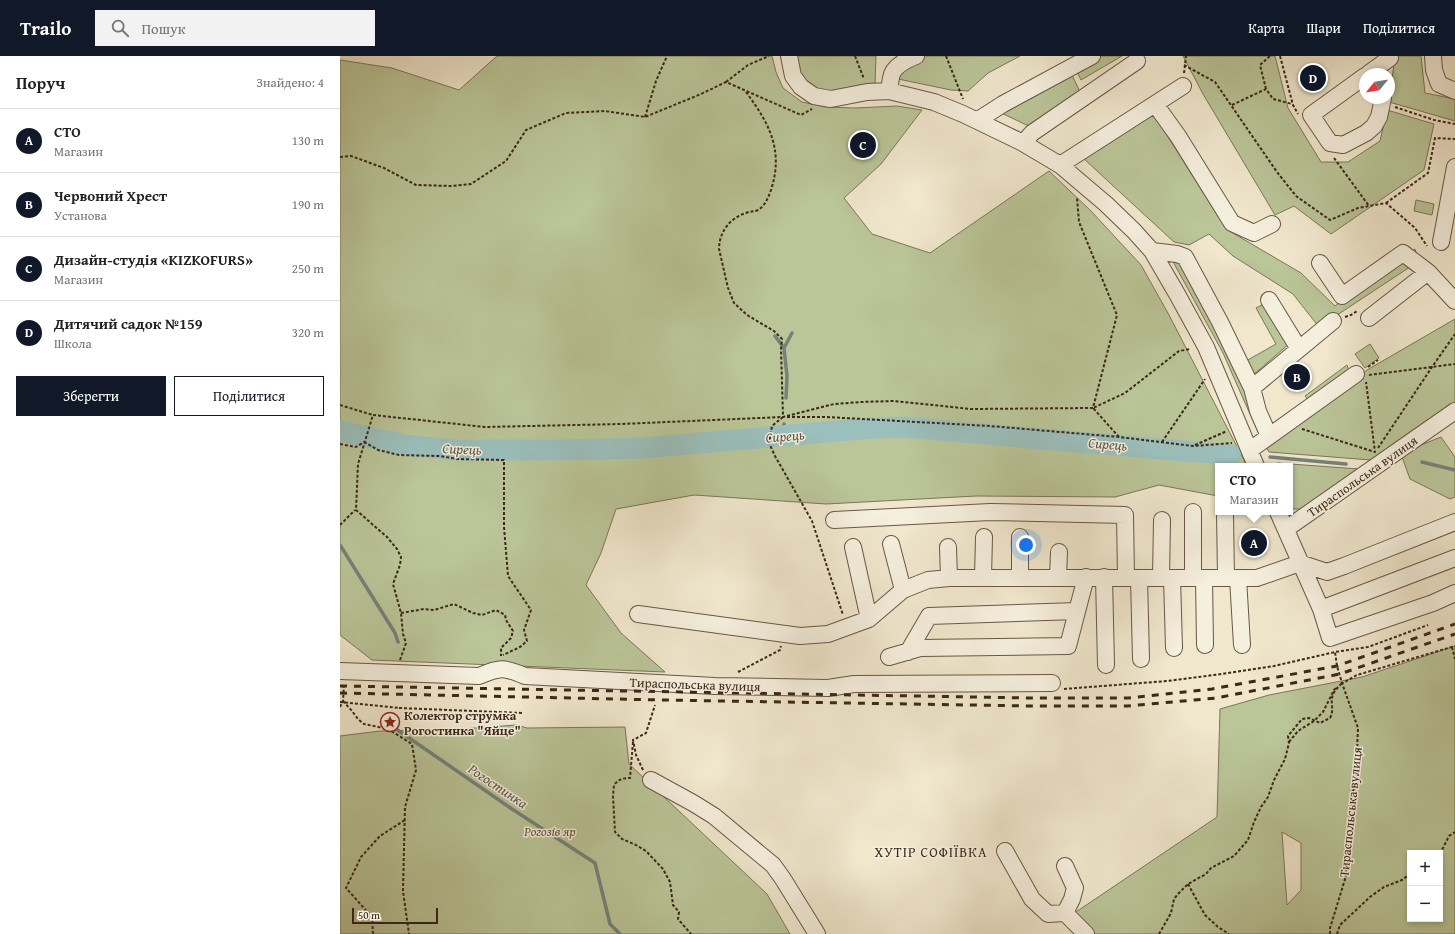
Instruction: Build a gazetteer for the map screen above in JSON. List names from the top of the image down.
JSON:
{
  "streets": {
    "street": ["Тираспольська вулиця"]
  },
  "districts": ["ХУТІР СОФІЇВКА"],
  "water": ["Сирець", "Рогостинка"],
  "parks": ["Рогозів яр"],
  "places": {
    "place": ["Колектор струмка Рогостинка \"Яйце\""]
  },
  "scale_bar": "50 m",
  "north": "bottom left",
  "page": {
    "header": "Trailo",
    "search": "Пошук",
    "nav": ["Карта", "Шари", "Поділитися"],
    "heading": ["Поруч", "Знайдено: 4"],
    "pins": [
      "D",
      "C",
      "B",
      "A"
    ],
    "list": [
      {
        "mark": "A",
        "name": "СТО",
        "note": "Магазин",
        "value": "130 m"
      },
      {
        "mark": "B",
        "name": "Червоний Хрест",
        "note": "Установа",
        "value": "190 m"
      },
      {
        "mark": "C",
        "name": "Дизайн-студія «KIZKOFURS»",
        "note": "Магазин",
        "value": "250 m"
      },
      {
        "mark": "D",
        "name": "Дитячий садок №159",
        "note": "Школа",
        "value": "320 m"
      }
    ],
    "buttons": ["Зберегти", "Поділитися"],
    "popup": ["СТО", "Магазин"],
    "map_buttons": ["+", "−"],
    "scale": "50 m"
  }
}
